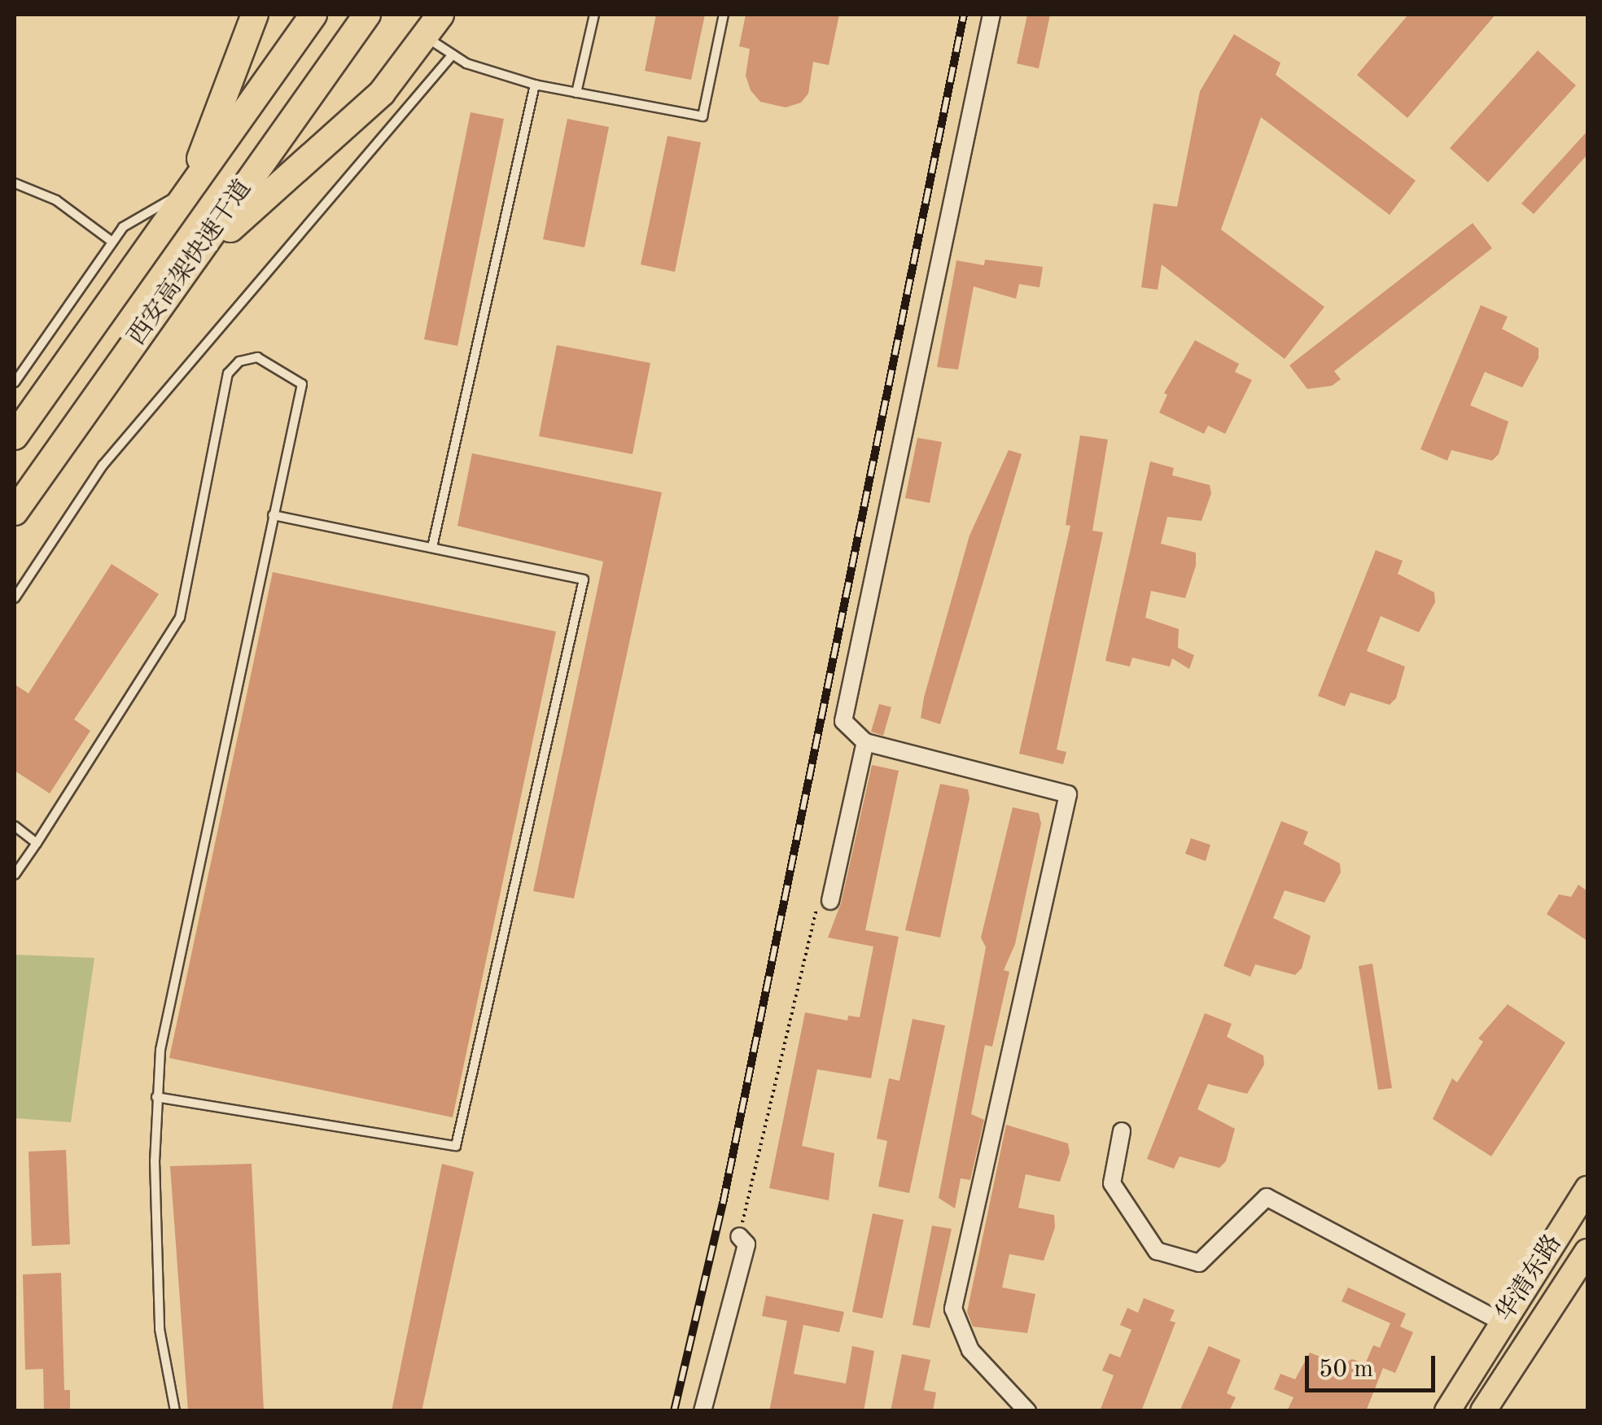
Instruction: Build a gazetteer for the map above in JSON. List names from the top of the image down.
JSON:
{
  "streets": {
    "highway": ["西安高架快速干道"],
    "main road": ["华清东路"]
  },
  "scale_bar": "50 m"
}
